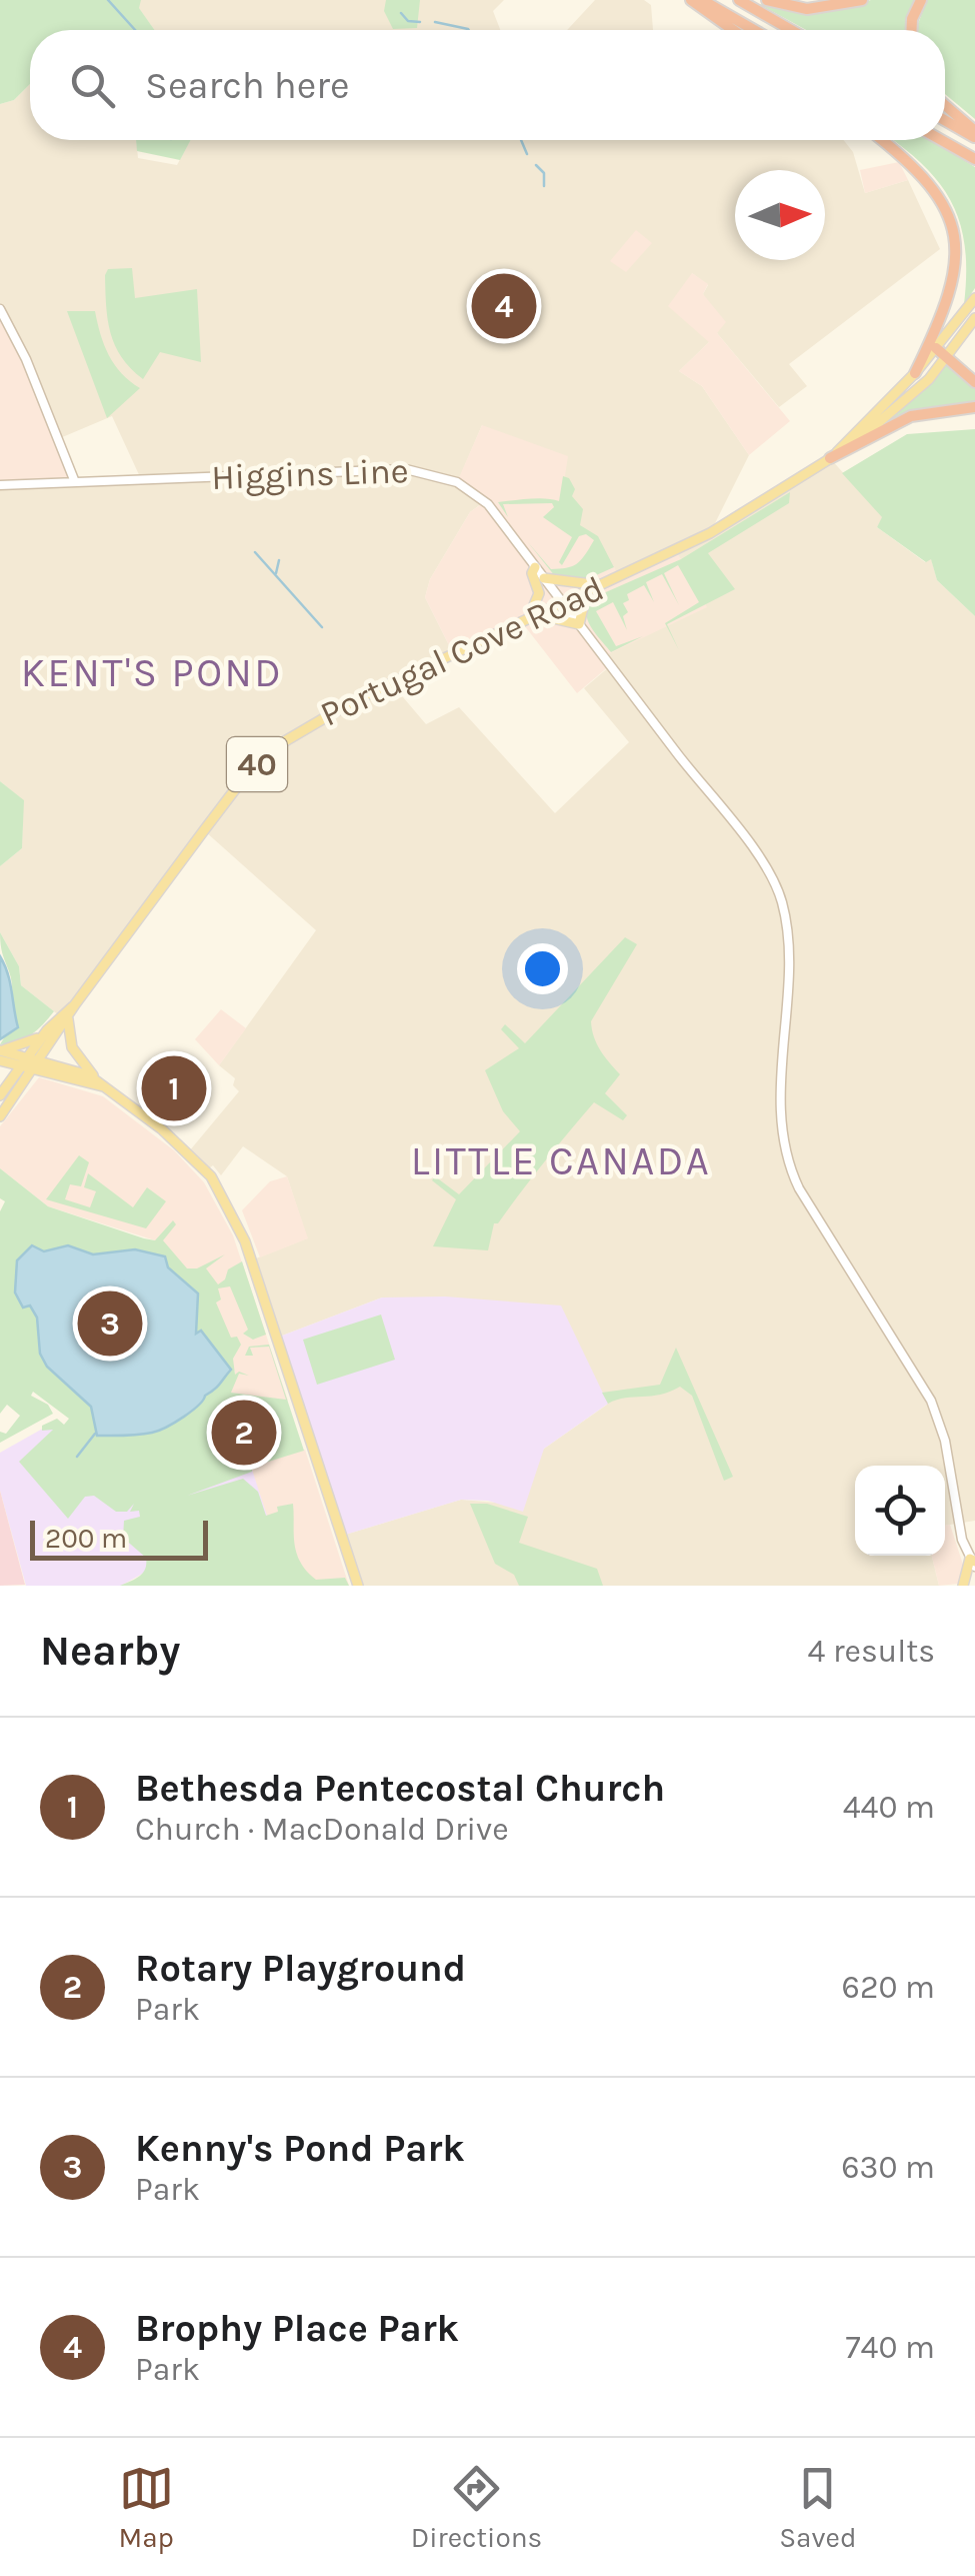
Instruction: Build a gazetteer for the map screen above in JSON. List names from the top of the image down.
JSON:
{
  "streets": {
    "main road": ["Portugal Cove Road", "40"],
    "street": ["Higgins Line"]
  },
  "crossings": [
    ["Higgins Line", "Portugal Cove Road"]
  ],
  "districts": ["KENT'S POND", "LITTLE CANADA"],
  "scale_bar": "200 m",
  "north": "right",
  "page": {
    "search": "Search here",
    "pins": [
      "4",
      "1",
      "3",
      "2"
    ],
    "scale": "200 m",
    "heading": ["Nearby", "4 results"],
    "list": [
      {
        "mark": "1",
        "name": "Bethesda Pentecostal Church",
        "note": "Church · MacDonald Drive",
        "value": "440 m"
      },
      {
        "mark": "2",
        "name": "Rotary Playground",
        "note": "Park",
        "value": "620 m"
      },
      {
        "mark": "3",
        "name": "Kenny's Pond Park",
        "note": "Park",
        "value": "630 m"
      },
      {
        "mark": "4",
        "name": "Brophy Place Park",
        "note": "Park",
        "value": "740 m"
      }
    ],
    "nav": ["Map", "Directions", "Saved"]
  }
}
